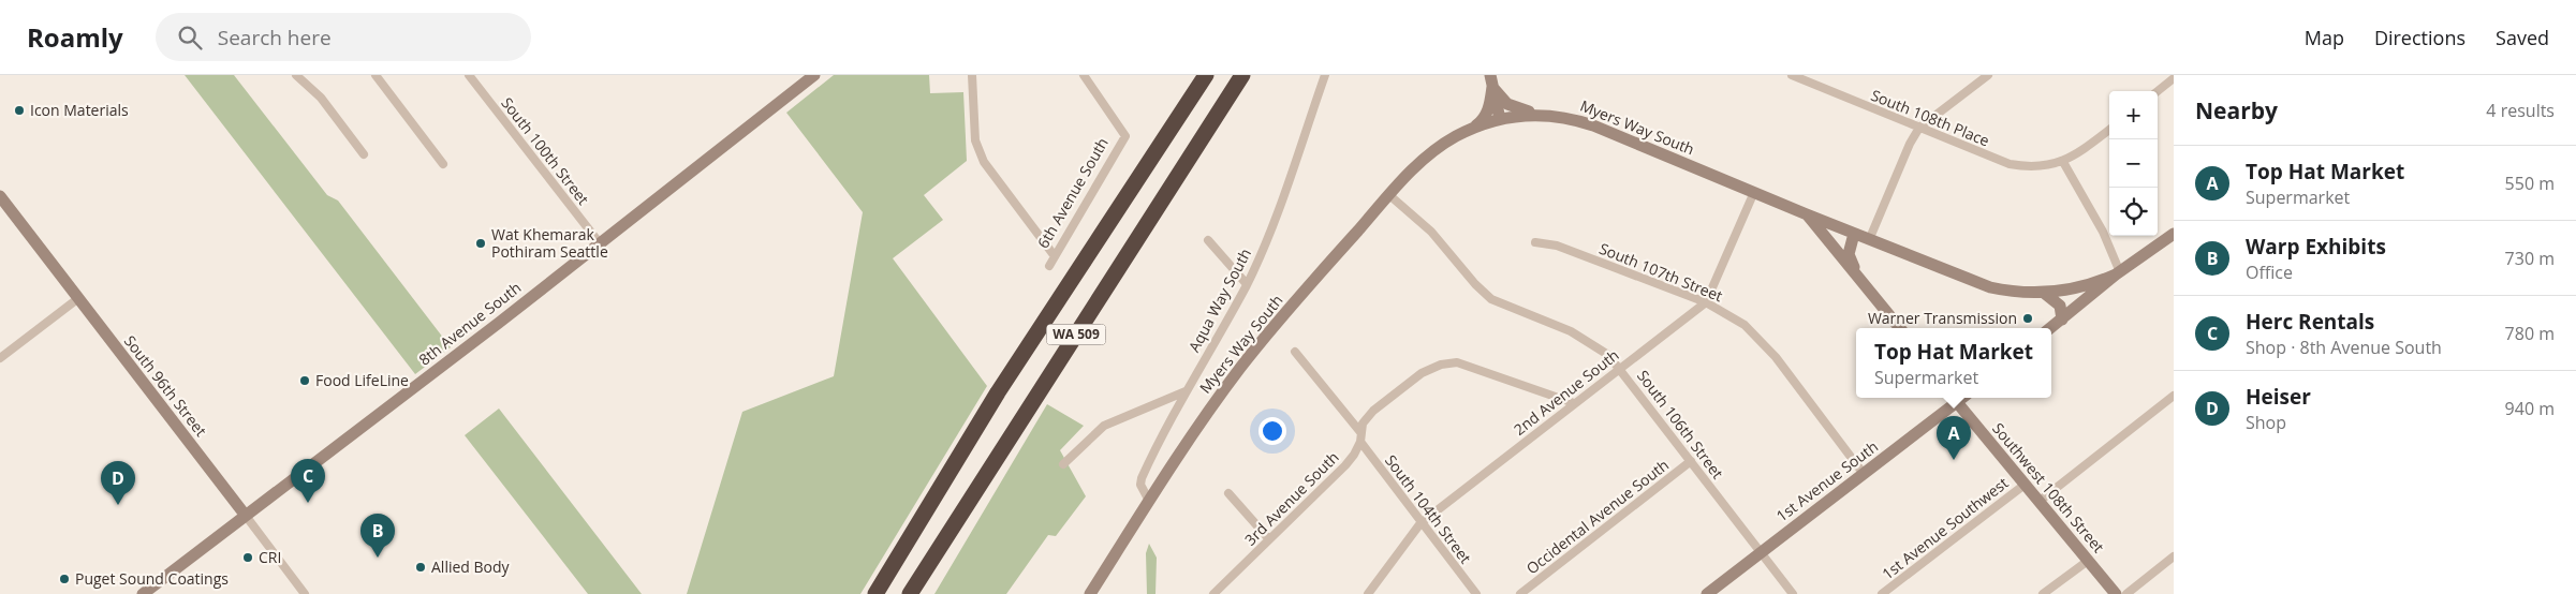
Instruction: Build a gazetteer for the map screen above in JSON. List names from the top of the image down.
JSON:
{
  "streets": {
    "highway": ["WA 509"],
    "street": [
      "South 108th Place",
      "Myers Way South",
      "South 100th Street",
      "6th Avenue South",
      "South 107th Street",
      "Aqua Way South",
      "8th Avenue South",
      "South 96th Street",
      "2nd Avenue South",
      "South 106th Street",
      "1st Avenue South",
      "Southwest 108th Street",
      "3rd Avenue South",
      "South 104th Street",
      "Occidental Avenue South",
      "1st Avenue Southwest"
    ]
  },
  "crossings": [
    ["Myers Way South", "Aqua Way South"],
    ["Myers Way South", "2nd Avenue South"],
    ["Myers Way South", "South 106th Street"],
    ["South 100th Street", "8th Avenue South"],
    ["South 107th Street", "2nd Avenue South"],
    ["South 107th Street", "1st Avenue South"],
    ["8th Avenue South", "South 96th Street"],
    ["2nd Avenue South", "South 106th Street"],
    ["2nd Avenue South", "South 104th Street"],
    ["South 106th Street", "1st Avenue South"],
    ["South 106th Street", "Occidental Avenue South"],
    ["Southwest 108th Street", "1st Avenue Southwest"],
    ["3rd Avenue South", "South 104th Street"]
  ],
  "places": [
    "Icon Materials",
    "Wat Khemarak Pothiram Seattle",
    "Warner Transmission",
    "Food LifeLine",
    "CRI",
    "Allied Body",
    "Puget Sound Coatings"
  ],
  "page": {
    "header": "Roamly",
    "search": "Search here",
    "nav": ["Map", "Directions", "Saved"],
    "heading": ["Nearby", "4 results"],
    "map_buttons": ["+", "−"],
    "list": [
      {
        "mark": "A",
        "name": "Top Hat Market",
        "note": "Supermarket",
        "value": "550 m"
      },
      {
        "mark": "B",
        "name": "Warp Exhibits",
        "note": "Office",
        "value": "730 m"
      },
      {
        "mark": "C",
        "name": "Herc Rentals",
        "note": "Shop · 8th Avenue South",
        "value": "780 m"
      },
      {
        "mark": "D",
        "name": "Heiser",
        "note": "Shop",
        "value": "940 m"
      }
    ],
    "popup": ["Top Hat Market", "Supermarket"],
    "pins": [
      "A",
      "C",
      "D",
      "B"
    ]
  }
}
